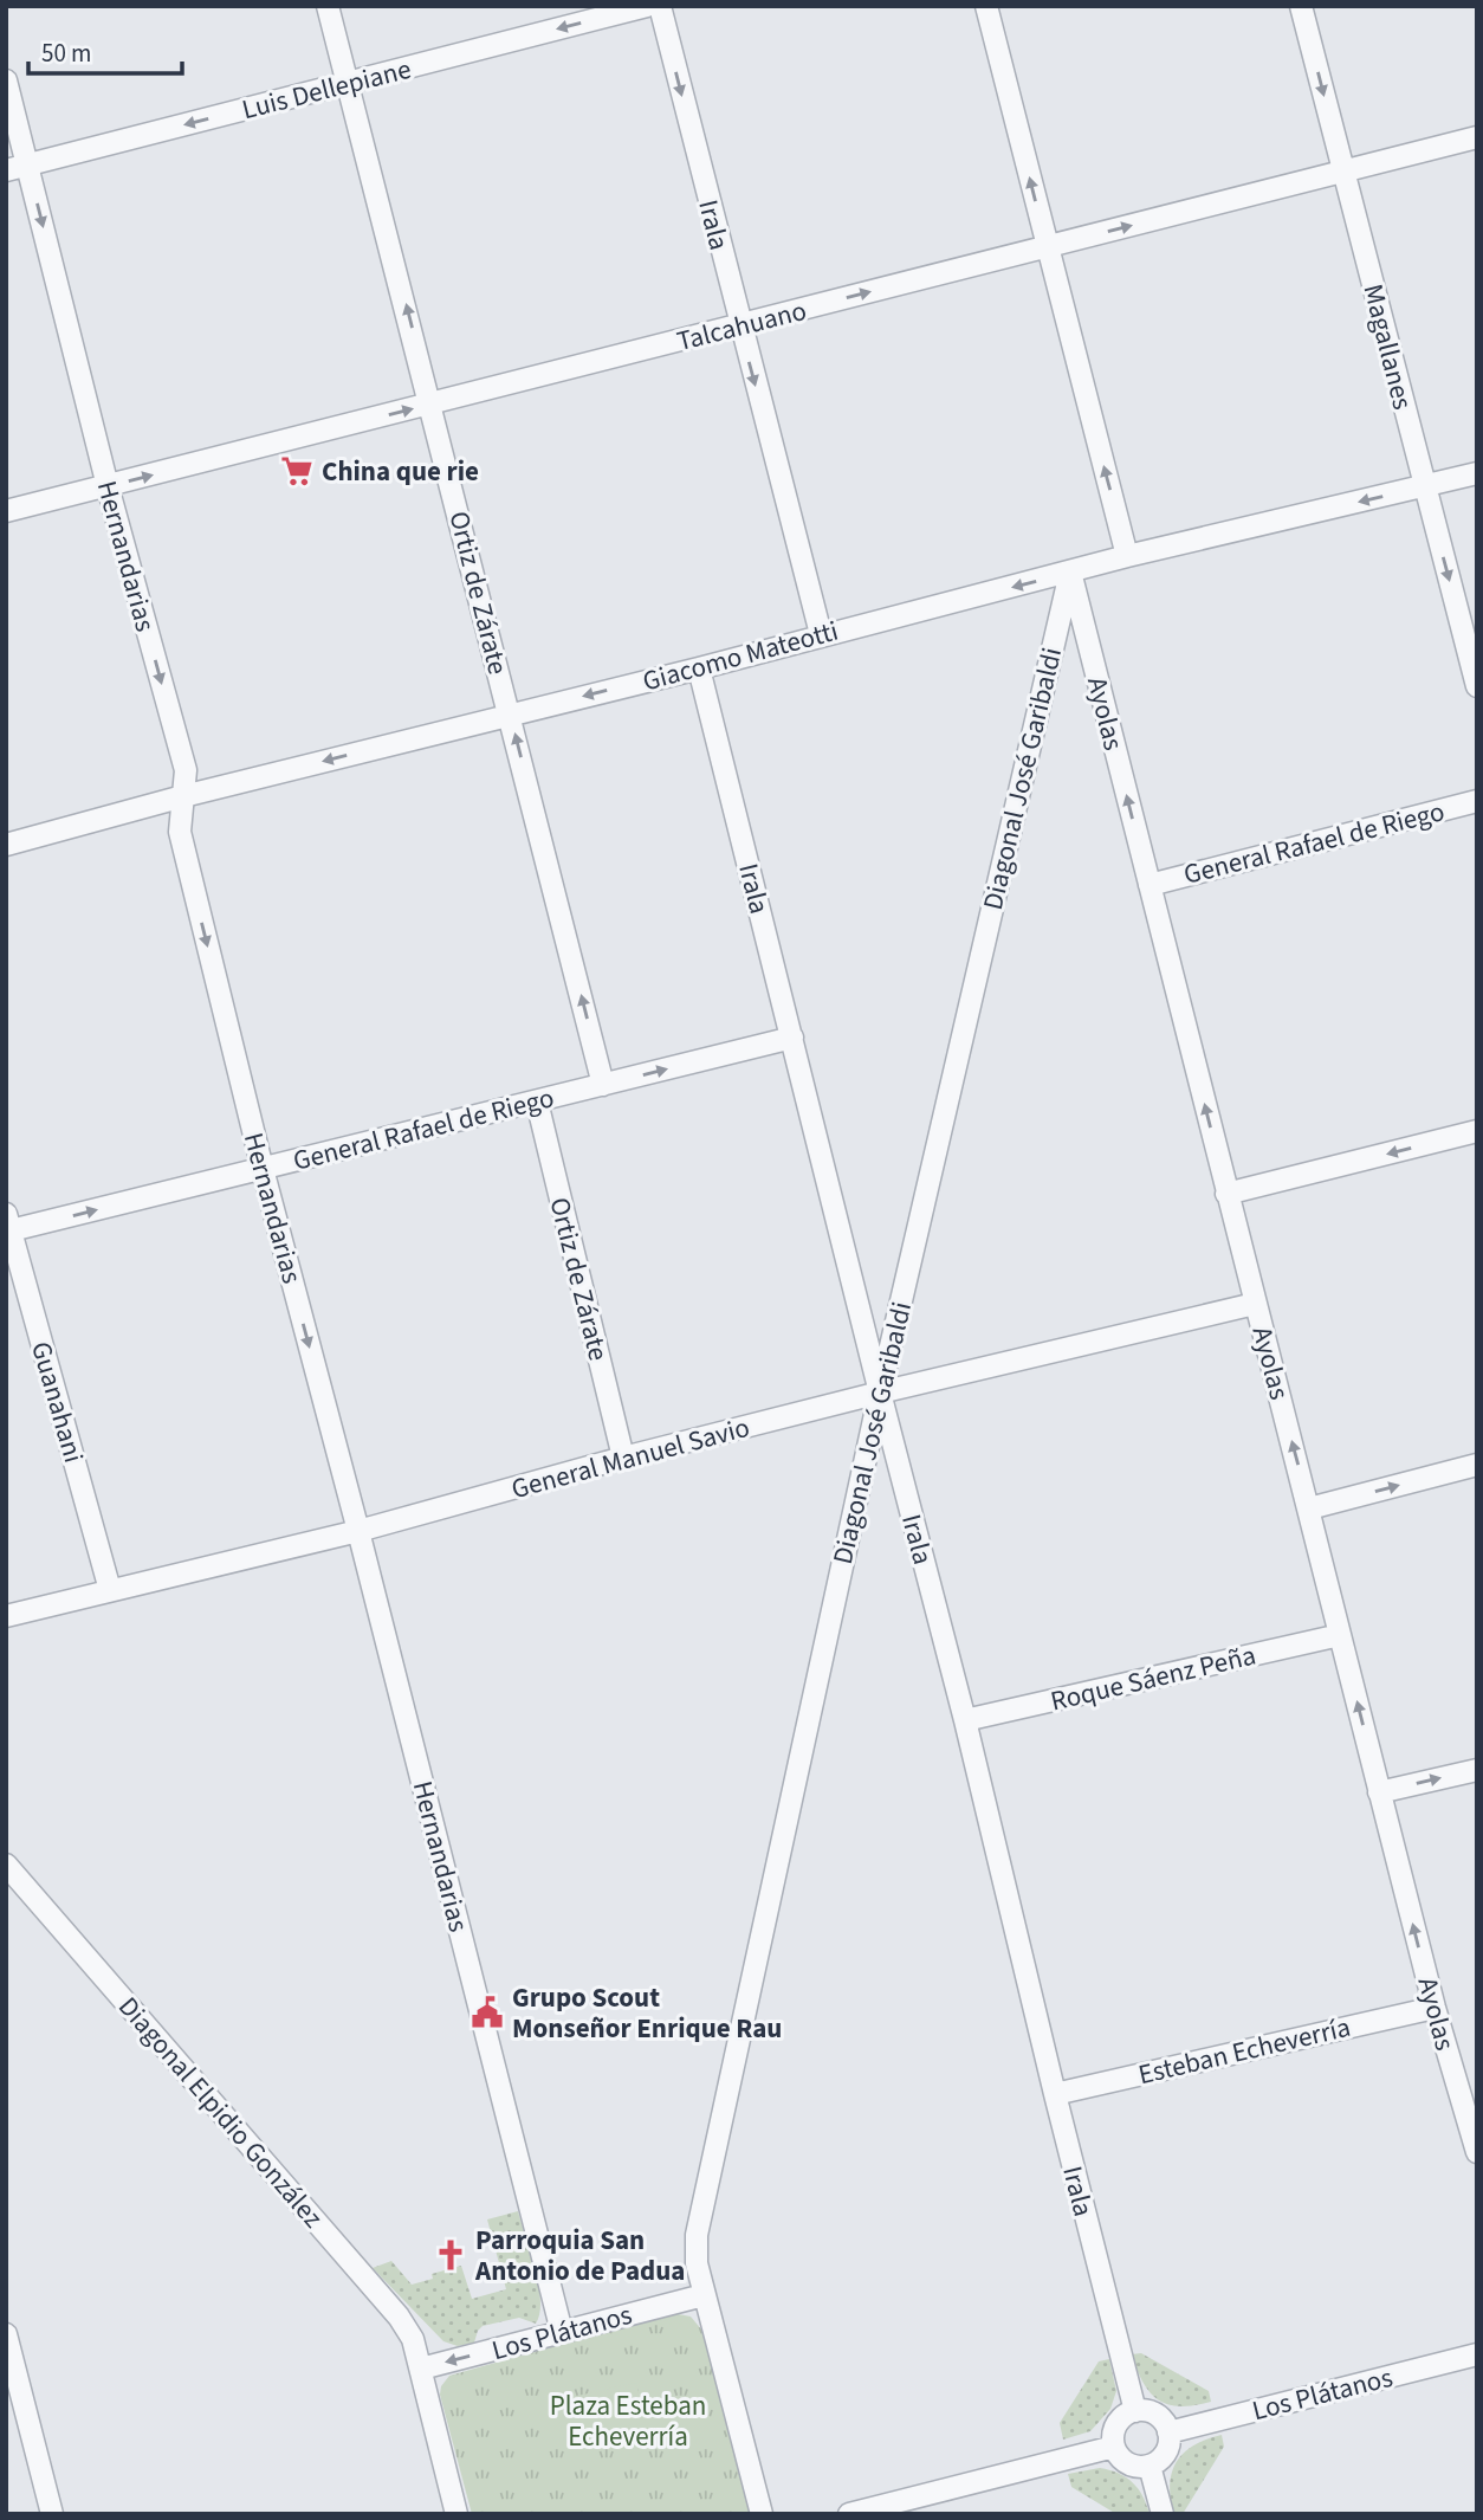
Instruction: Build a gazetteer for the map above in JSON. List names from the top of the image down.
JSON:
{
  "streets": {
    "street": [
      "Luis Dellepiane",
      "Irala",
      "Talcahuano",
      "Magallanes",
      "Hernandarias",
      "Ortiz de Zárate",
      "Giacomo Mateotti",
      "Ayolas",
      "Diagonal José Garibaldi",
      "General Rafael de Riego",
      "Guanahani",
      "General Manuel Savio",
      "Roque Sáenz Peña",
      "Esteban Echeverría",
      "Diagonal Elpidio González",
      "Los Plátanos"
    ]
  },
  "crossings": [
    ["Luis Dellepiane", "Hernandarias"],
    ["Luis Dellepiane", "Ortiz de Zárate"],
    ["Irala", "Talcahuano"],
    ["Irala", "Giacomo Mateotti"],
    ["Irala", "Diagonal José Garibaldi"],
    ["Irala", "General Rafael de Riego"],
    ["Irala", "General Manuel Savio"],
    ["Irala", "Roque Sáenz Peña"],
    ["Irala", "Esteban Echeverría"],
    ["Irala", "Los Plátanos"],
    ["Talcahuano", "Magallanes"],
    ["Talcahuano", "Hernandarias"],
    ["Talcahuano", "Ortiz de Zárate"],
    ["Magallanes", "Giacomo Mateotti"],
    ["Hernandarias", "Giacomo Mateotti"],
    ["Hernandarias", "General Rafael de Riego"],
    ["Hernandarias", "General Manuel Savio"],
    ["Hernandarias", "Los Plátanos"],
    ["Ortiz de Zárate", "Giacomo Mateotti"],
    ["Ortiz de Zárate", "General Rafael de Riego"],
    ["Ortiz de Zárate", "General Manuel Savio"],
    ["Giacomo Mateotti", "Ayolas"],
    ["Giacomo Mateotti", "Diagonal José Garibaldi"],
    ["Ayolas", "Diagonal José Garibaldi"],
    ["Ayolas", "General Rafael de Riego"],
    ["Ayolas", "General Manuel Savio"],
    ["Ayolas", "Roque Sáenz Peña"],
    ["Ayolas", "Esteban Echeverría"],
    ["Diagonal José Garibaldi", "General Manuel Savio"],
    ["Diagonal José Garibaldi", "Los Plátanos"],
    ["General Rafael de Riego", "Guanahani"],
    ["Guanahani", "General Manuel Savio"],
    ["Diagonal Elpidio González", "Los Plátanos"]
  ],
  "one_way": [
    "Luis Dellepiane",
    "Talcahuano",
    "Magallanes",
    "Hernandarias",
    "Ortiz de Zárate",
    "Giacomo Mateotti",
    "Ayolas",
    "General Rafael de Riego"
  ],
  "parks": ["Plaza Esteban Echeverría"],
  "places": {
    "supermarket": ["China que rie"],
    "public building": ["Grupo Scout Monseñor Enrique Rau"],
    "church": ["Parroquia San Antonio de Padua"]
  },
  "scale_bar": "50 m"
}
